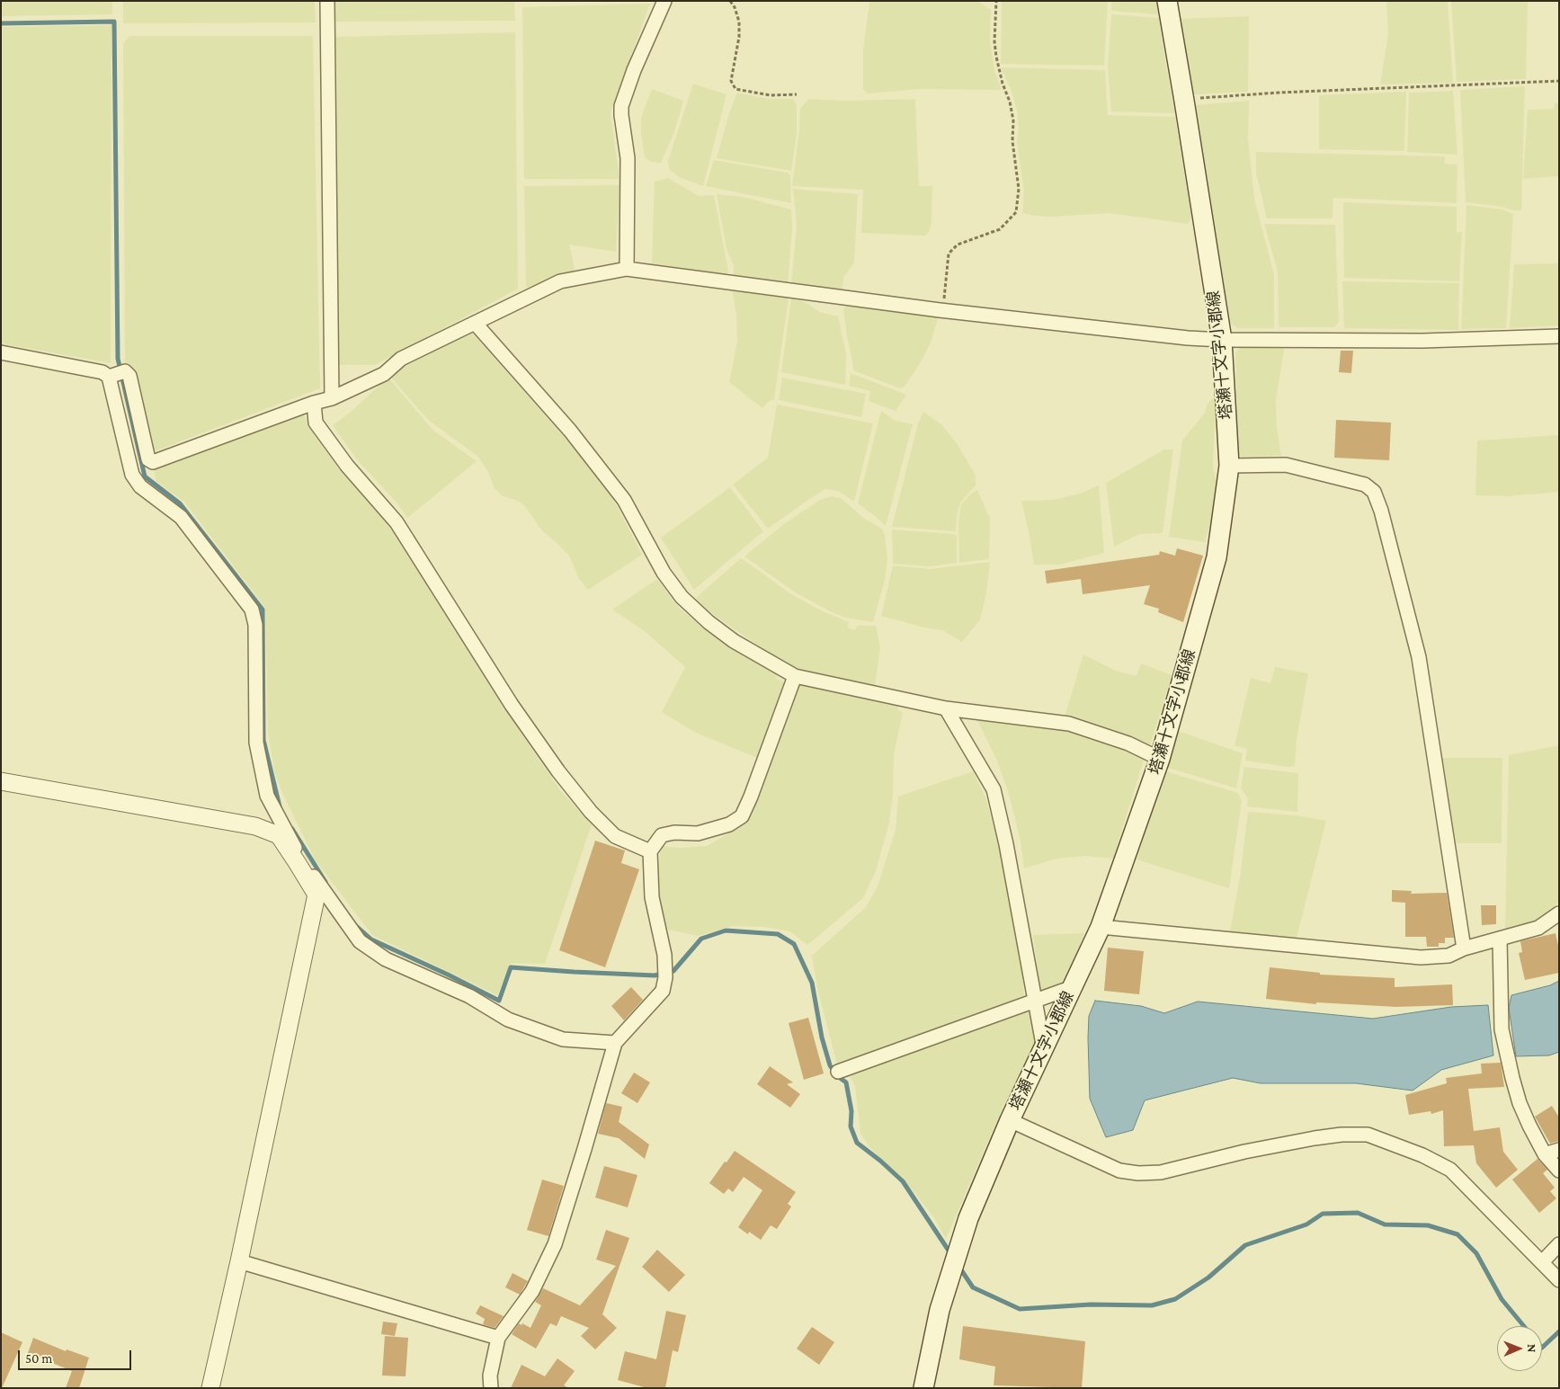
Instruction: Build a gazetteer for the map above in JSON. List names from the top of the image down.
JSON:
{
  "streets": {
    "main road": ["塔瀬十文字小郡線"]
  },
  "scale_bar": "50 m",
  "north": "right"
}
